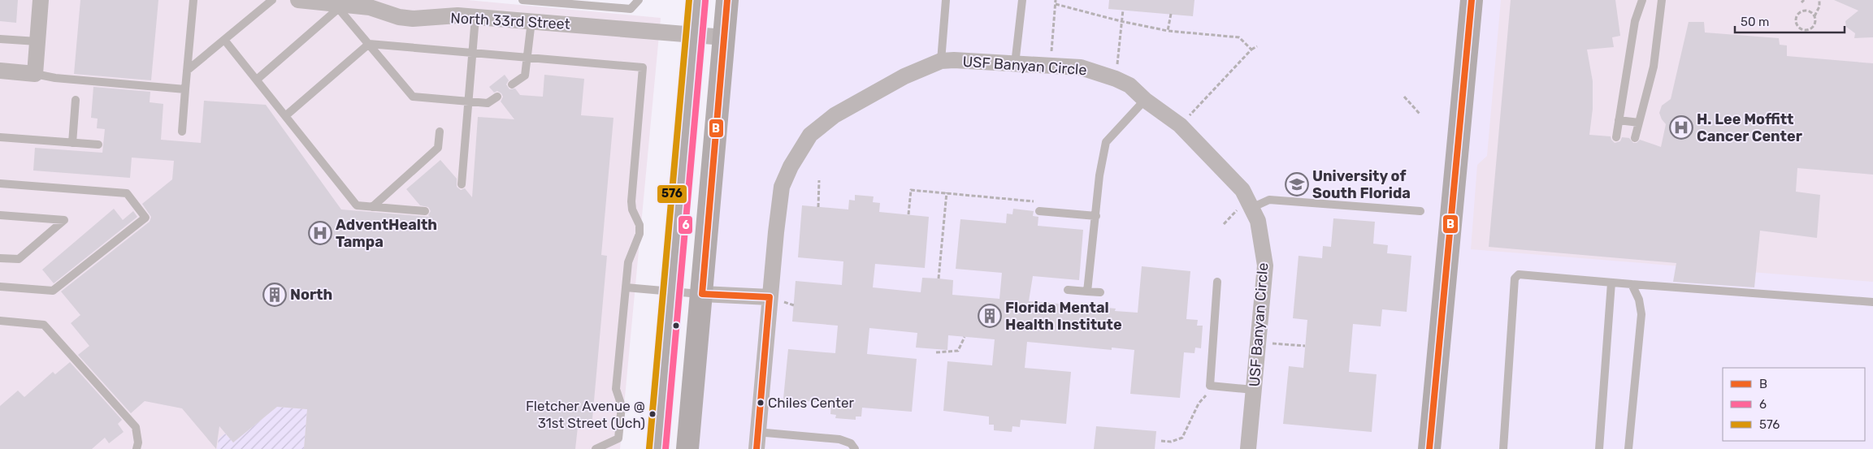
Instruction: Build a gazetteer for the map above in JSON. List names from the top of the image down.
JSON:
{
  "streets": {
    "street": ["North 33rd Street", "USF Banyan Circle"]
  },
  "places": {
    "hospital": ["H. Lee Moffitt Cancer Center", "AdventHealth Tampa"],
    "school or university": ["University of South Florida"],
    "building": ["North", "Florida Mental Health Institute"],
    "other": ["Chiles Center", "Fletcher Avenue @ 31st Street (Uch)"]
  },
  "lines": ["transit line B", "transit line 576", "transit line 6"],
  "legend": ["B", "6", "576"],
  "scale_bar": "50 m"
}
